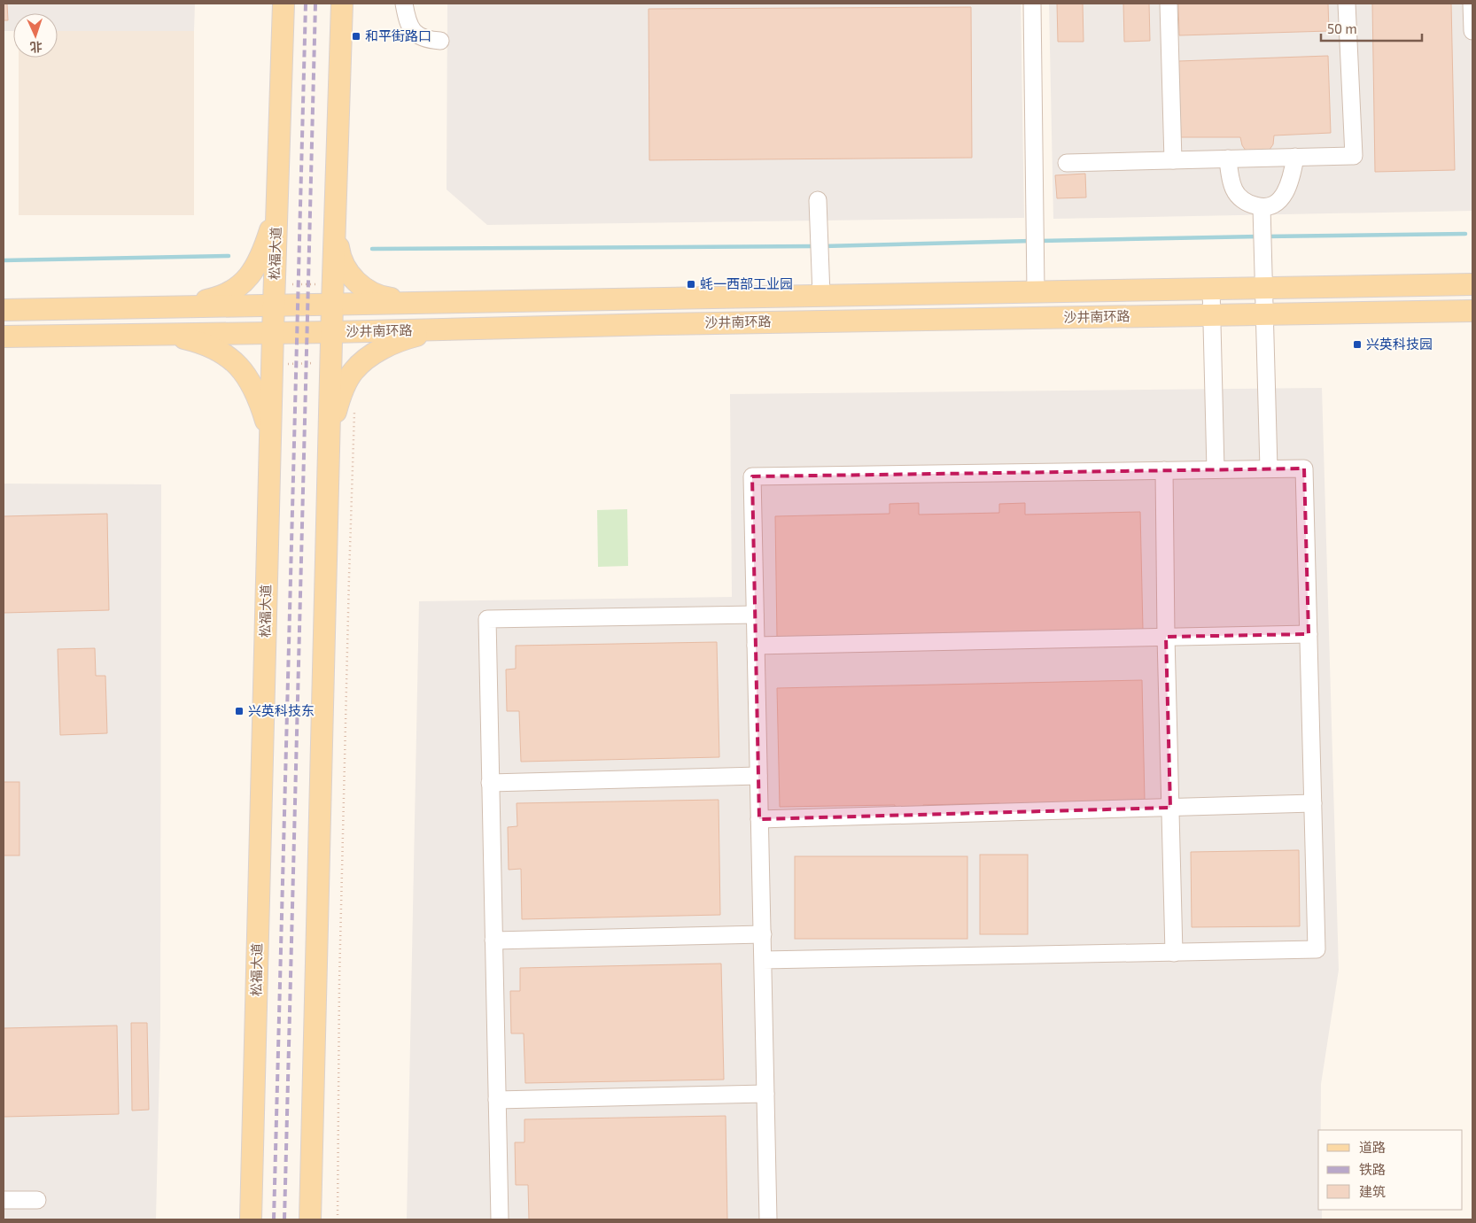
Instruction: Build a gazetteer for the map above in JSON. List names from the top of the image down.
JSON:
{
  "streets": {
    "main road": ["松福大道", "沙井南环路"]
  },
  "crossings": [
    ["松福大道", "沙井南环路"]
  ],
  "places": {
    "transit": [
      "和平街路口",
      "蚝一西部工业园",
      "兴英科技园",
      "兴英科技东"
    ]
  },
  "legend": ["道路", "铁路", "建筑"],
  "scale_bar": "50 m",
  "north": "bottom"
}
